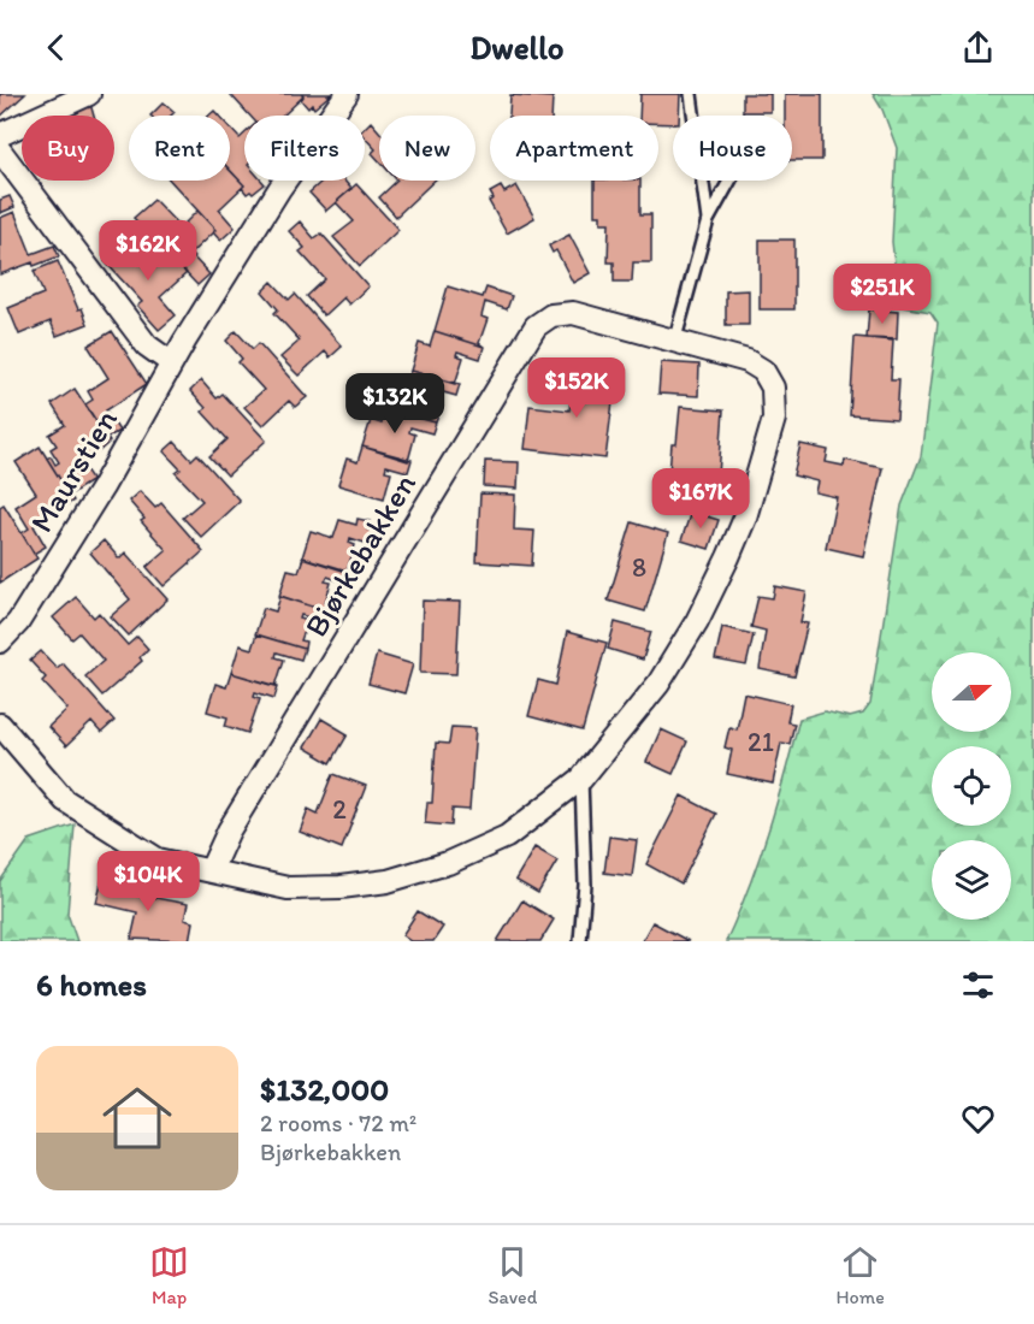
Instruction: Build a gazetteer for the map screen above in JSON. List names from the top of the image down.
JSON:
{
  "streets": {
    "street": ["Maurstien", "Bjørkebakken"]
  },
  "house_numbers": ["8", "21", "2"],
  "north": "right",
  "page": {
    "header": "Dwello",
    "chip": [
      "Buy",
      "Rent",
      "Filters",
      "New",
      "Apartment",
      "House"
    ],
    "price": [
      "$162K",
      "$251K",
      "$152K",
      "$132K",
      "$167K",
      "$104K"
    ],
    "heading": "6 homes",
    "list": [
      {
        "name": "$132,000",
        "note": "2 rooms · 72 m² · Bjørkebakken"
      }
    ],
    "tabs": ["Map", "Saved", "Home"]
  }
}
